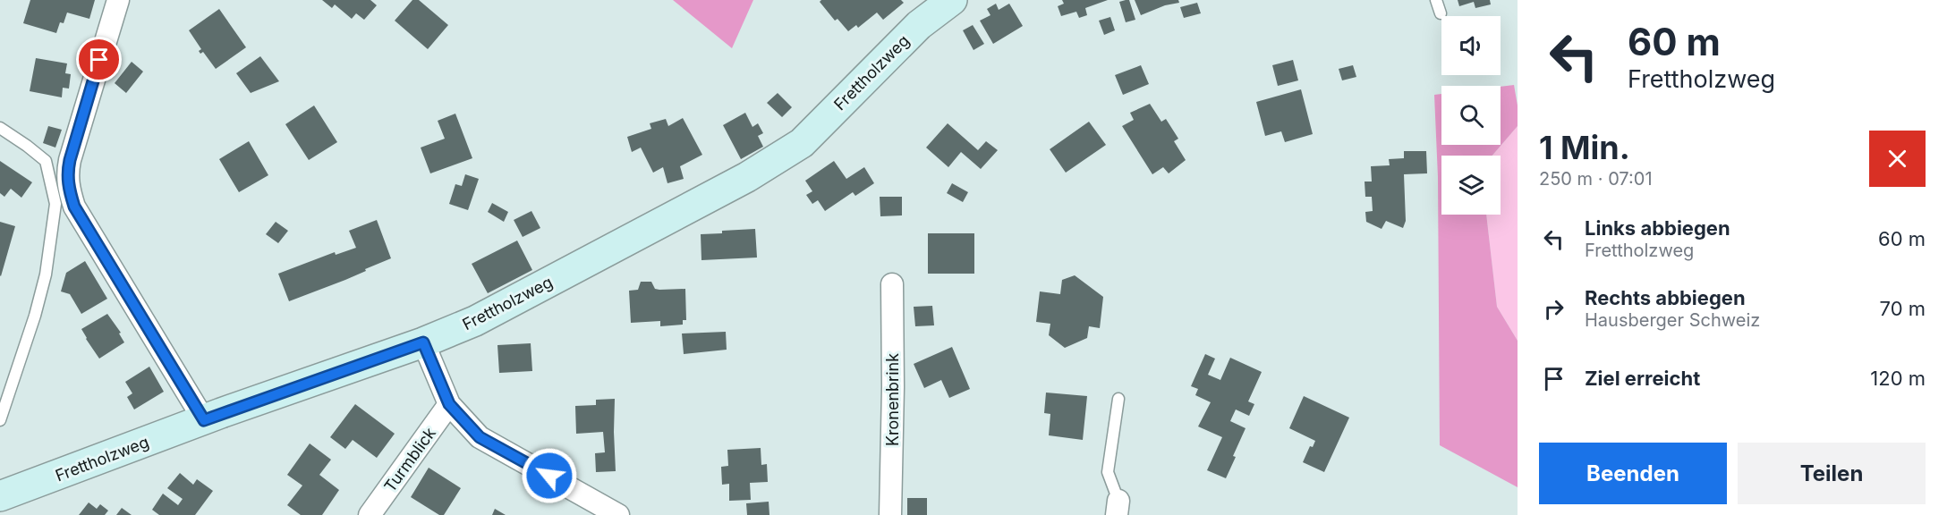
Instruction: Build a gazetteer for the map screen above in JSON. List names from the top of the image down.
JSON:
{
  "streets": {
    "street": ["Frettholzweg", "Kronenbrink", "Turmblick"]
  },
  "page": {
    "turn": ["60 m", "Frettholzweg"],
    "heading": ["1 Min.", "250 m · 07:01"],
    "list": [
      {
        "name": "Links abbiegen",
        "note": "Frettholzweg",
        "value": "60 m"
      },
      {
        "name": "Rechts abbiegen",
        "note": "Hausberger Schweiz",
        "value": "70 m"
      },
      {
        "name": "Ziel erreicht",
        "value": "120 m"
      }
    ],
    "buttons": ["Beenden", "Teilen"]
  }
}
